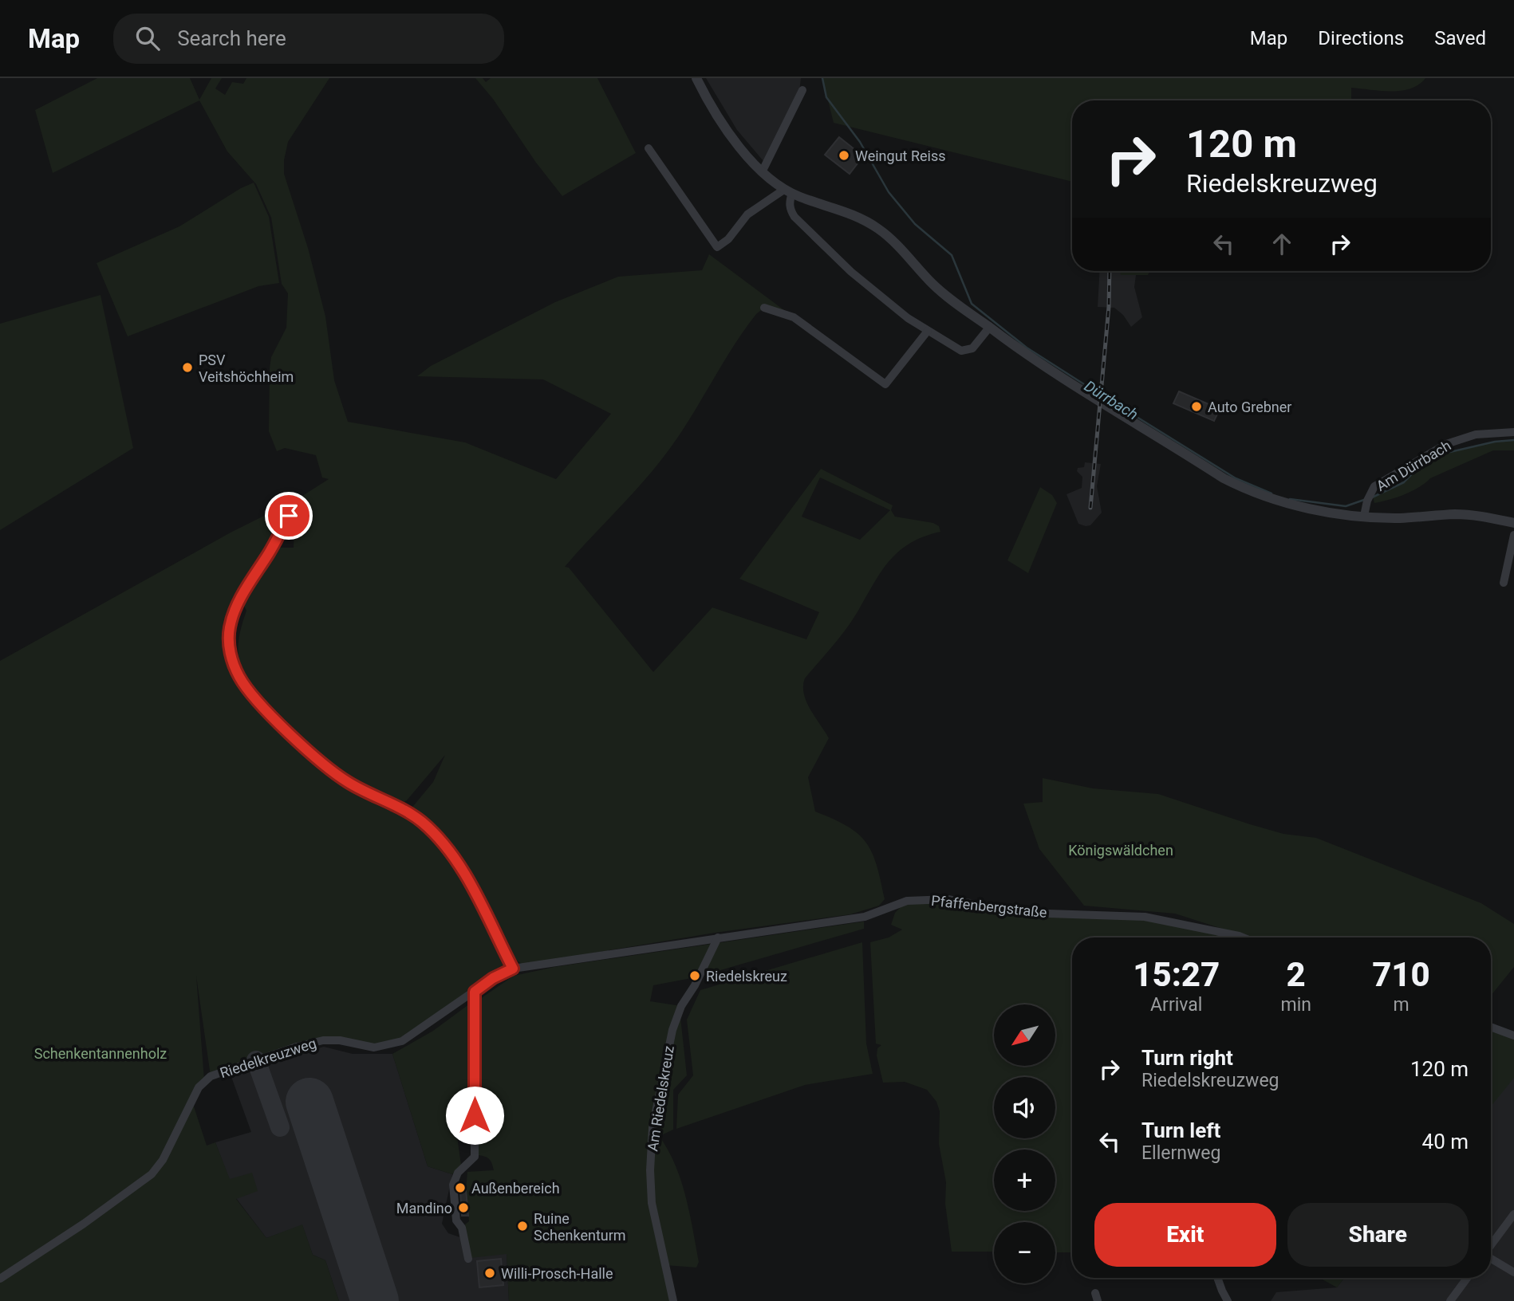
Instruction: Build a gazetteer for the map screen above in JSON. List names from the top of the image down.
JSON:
{
  "streets": {
    "street": [
      "Am Dürrbach",
      "Pfaffenbergstraße",
      "Riedelkreuzweg",
      "Am Riedelskreuz"
    ]
  },
  "crossings": [
    ["Pfaffenbergstraße", "Am Riedelskreuz"]
  ],
  "water": ["Dürrbach"],
  "parks": ["Königswäldchen", "Schenkentannenholz"],
  "places": [
    "Weingut Reiss",
    "PSV Veitshöchheim",
    "Auto Grebner",
    "Riedelskreuz",
    "Außenbereich",
    "Mandino",
    "Ruine Schenkenturm",
    "Willi-Prosch-Halle"
  ],
  "north": "bottom left",
  "page": {
    "header": "Map",
    "search": "Search here",
    "nav": ["Map", "Directions", "Saved"],
    "turn": ["120 m", "Riedelskreuzweg"],
    "eta": [
      "15:27",
      "Arrival",
      "2",
      "min",
      "710",
      "m"
    ],
    "map_buttons": ["+", "−"],
    "list": [
      {
        "name": "Turn right",
        "note": "Riedelskreuzweg",
        "value": "120 m"
      },
      {
        "name": "Turn left",
        "note": "Ellernweg",
        "value": "40 m"
      }
    ],
    "buttons": ["Exit", "Share"]
  }
}
